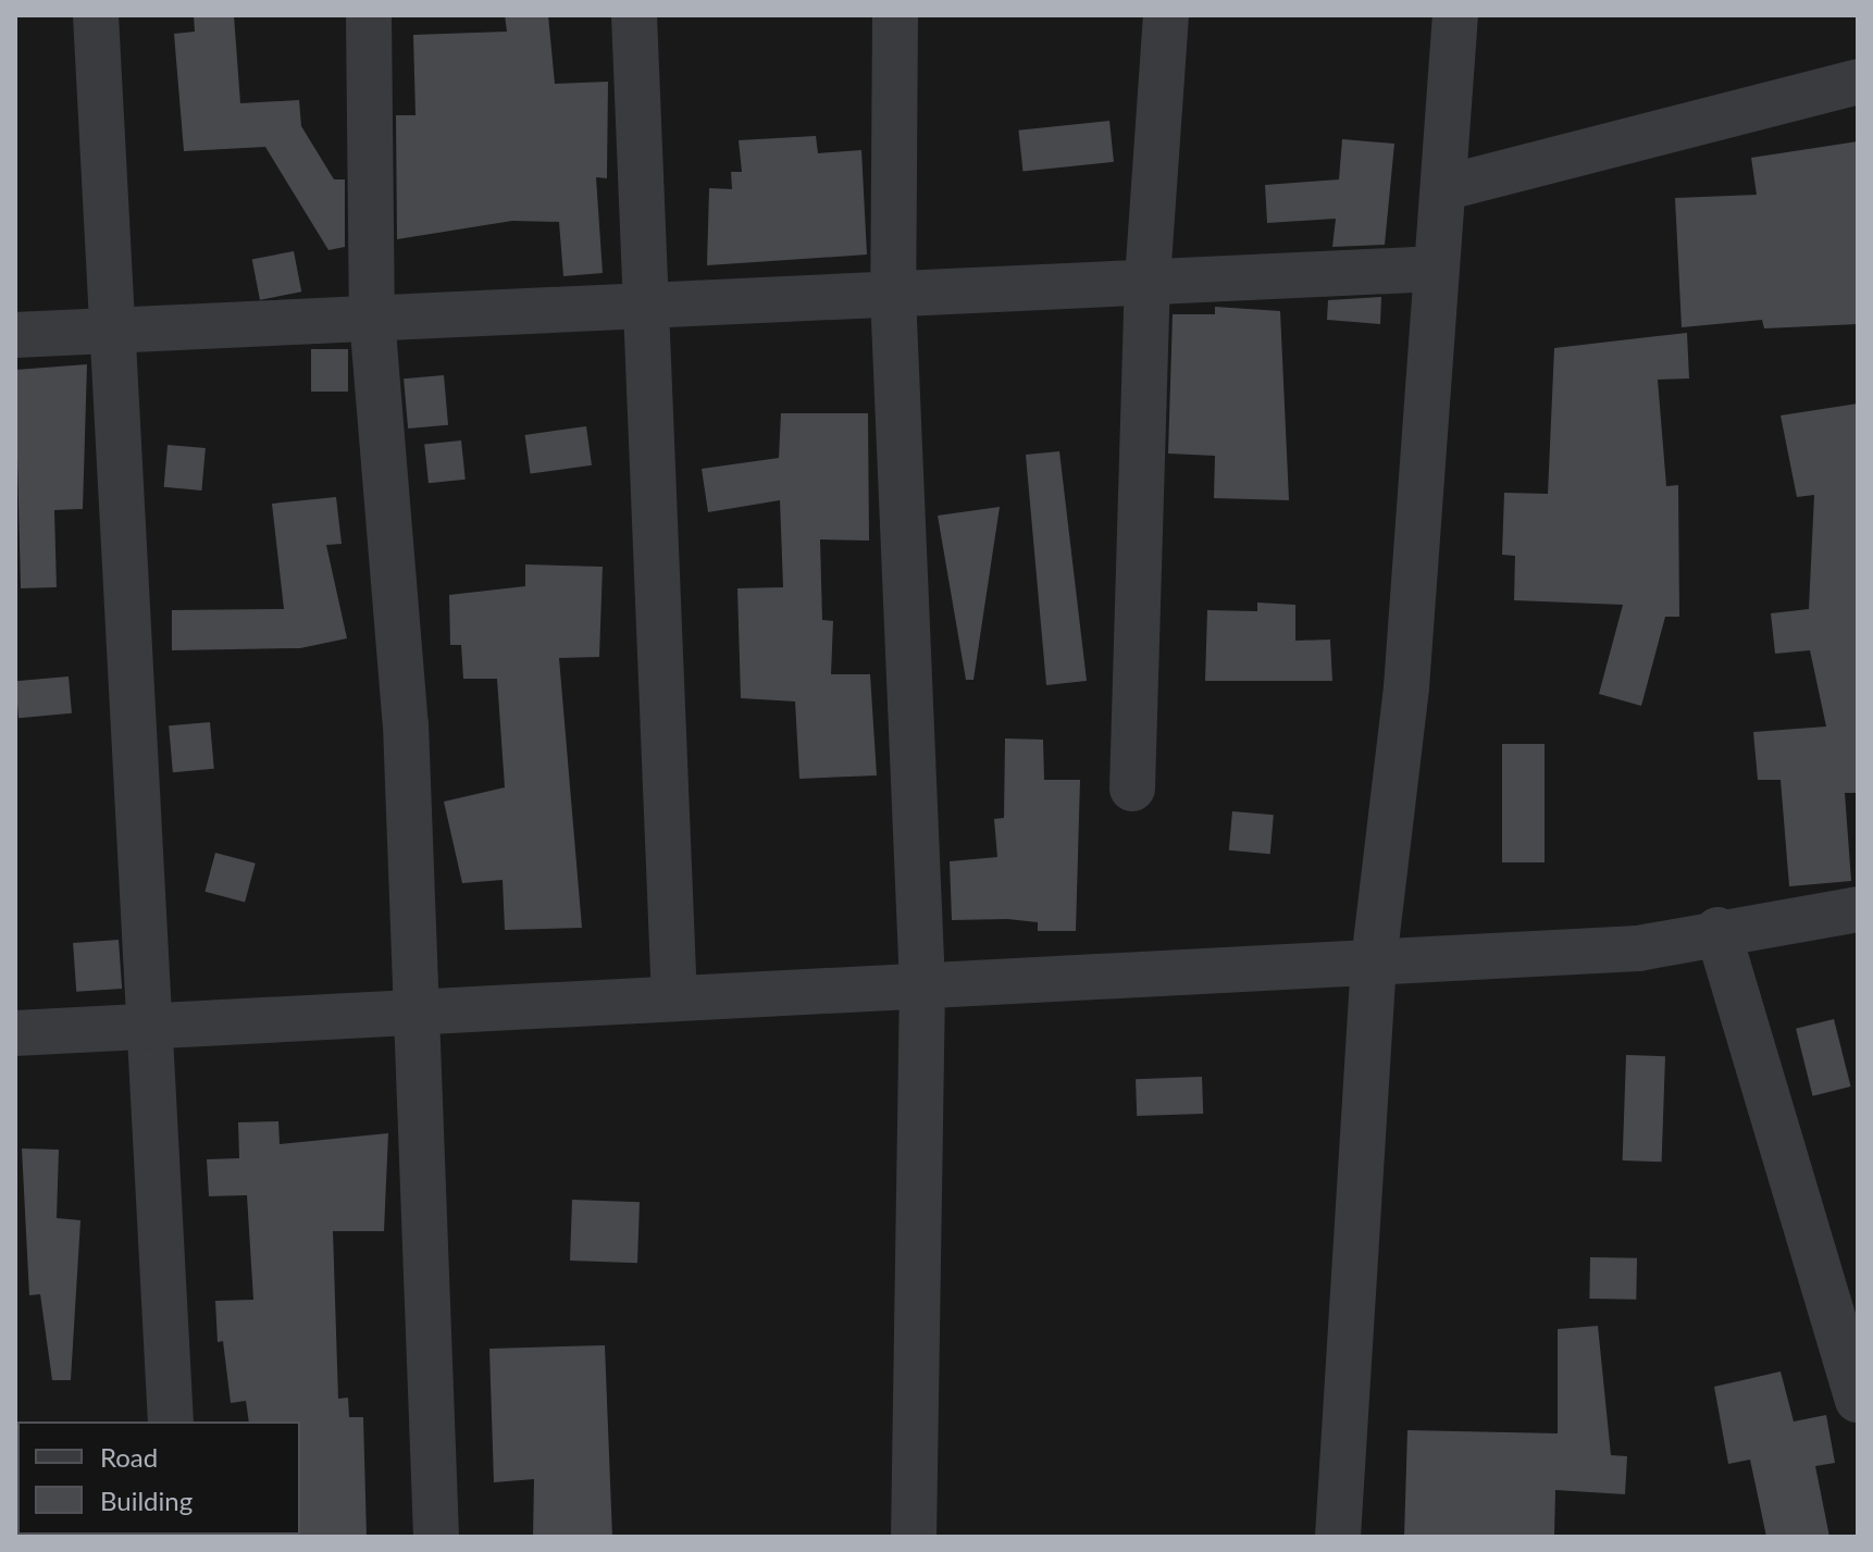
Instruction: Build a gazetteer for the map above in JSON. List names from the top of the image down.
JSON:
{
  "legend": ["Road", "Building"]
}
